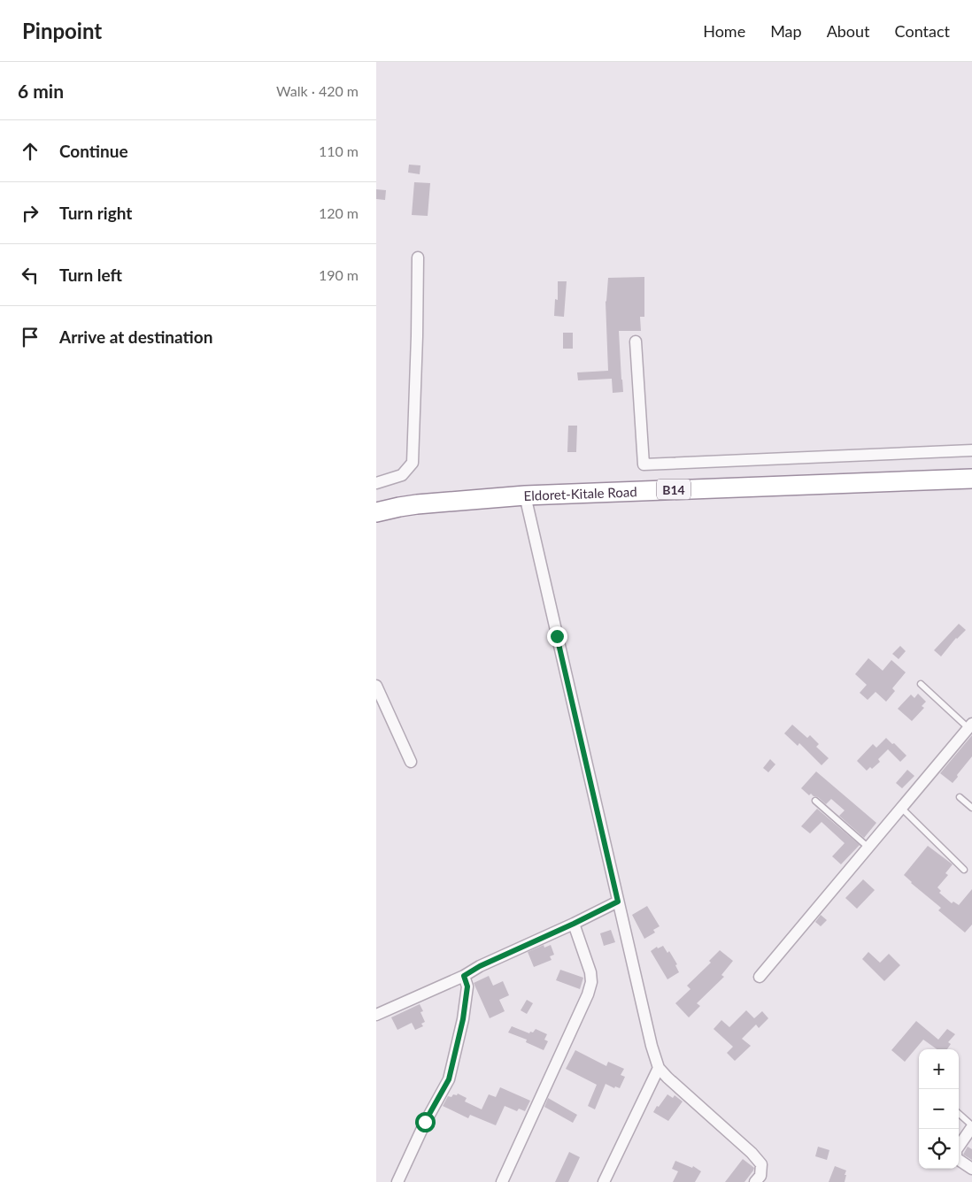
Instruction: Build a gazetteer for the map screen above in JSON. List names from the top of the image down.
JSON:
{
  "streets": {
    "highway": ["B14", "Eldoret-Kitale Road"]
  },
  "page": {
    "header": "Pinpoint",
    "nav": [
      "Home",
      "Map",
      "About",
      "Contact"
    ],
    "heading": ["6 min", "Walk · 420 m"],
    "list": [
      ["Continue", "110 m"],
      ["Turn right", "120 m"],
      ["Turn left", "190 m"],
      "Arrive at destination"
    ],
    "map_buttons": ["+", "−"]
  }
}
